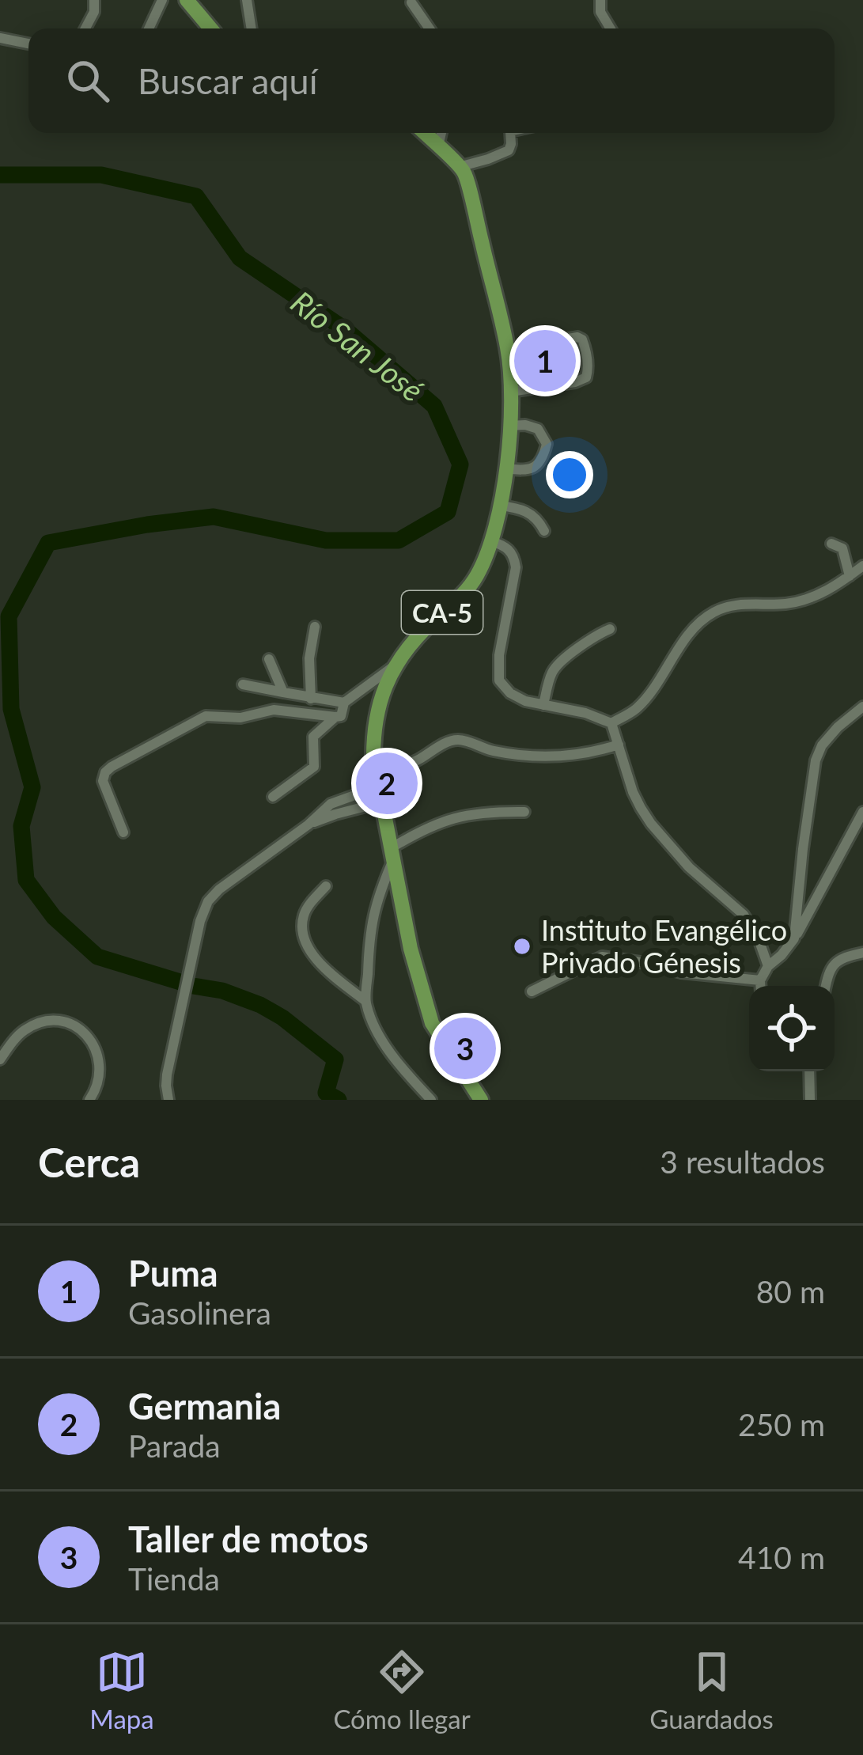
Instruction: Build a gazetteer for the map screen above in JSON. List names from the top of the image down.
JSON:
{
  "streets": {
    "highway": ["CA-5"]
  },
  "water": ["Río San José"],
  "places": ["Instituto Evangélico Privado Génesis"],
  "page": {
    "search": "Buscar aquí",
    "pins": ["1", "2", "3"],
    "heading": ["Cerca", "3 resultados"],
    "list": [
      {
        "mark": "1",
        "name": "Puma",
        "note": "Gasolinera",
        "value": "80 m"
      },
      {
        "mark": "2",
        "name": "Germania",
        "note": "Parada",
        "value": "250 m"
      },
      {
        "mark": "3",
        "name": "Taller de motos",
        "note": "Tienda",
        "value": "410 m"
      }
    ],
    "nav": ["Mapa", "Cómo llegar", "Guardados"]
  }
}
